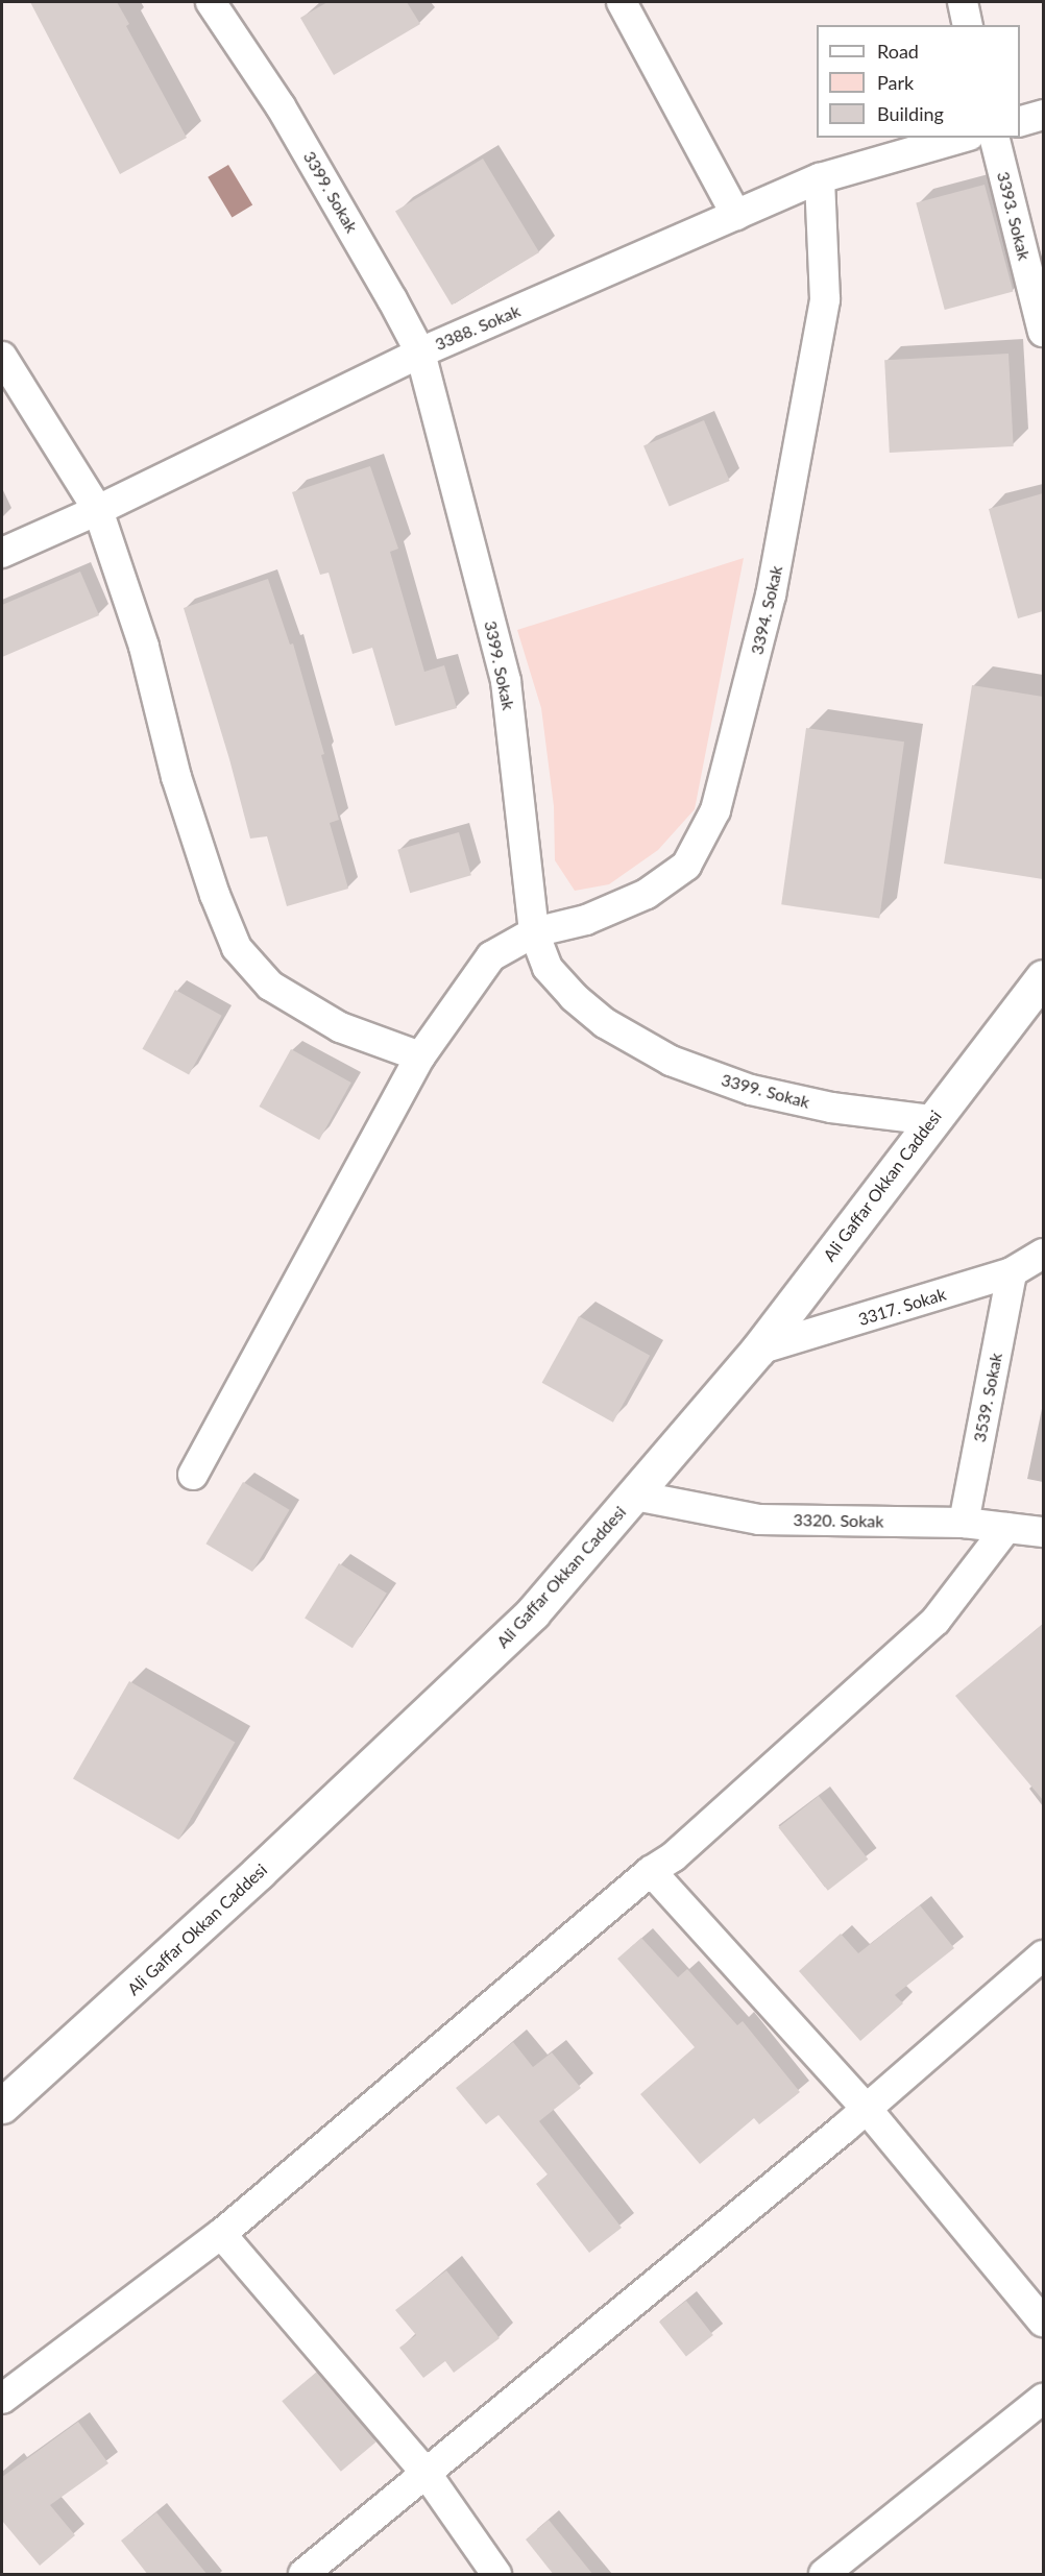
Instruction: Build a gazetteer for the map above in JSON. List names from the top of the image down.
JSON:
{
  "streets": {
    "street": [
      "3399. Sokak",
      "3393. Sokak",
      "3388. Sokak",
      "3394. Sokak",
      "Ali Gaffar Okkan Caddesi",
      "3317. Sokak",
      "3539. Sokak",
      "3320. Sokak"
    ]
  },
  "crossings": [
    ["3399. Sokak", "3388. Sokak"],
    ["3399. Sokak", "3394. Sokak"],
    ["3399. Sokak", "Ali Gaffar Okkan Caddesi"],
    ["3388. Sokak", "3394. Sokak"],
    ["Ali Gaffar Okkan Caddesi", "3317. Sokak"],
    ["Ali Gaffar Okkan Caddesi", "3320. Sokak"],
    ["3317. Sokak", "3539. Sokak"],
    ["3539. Sokak", "3320. Sokak"]
  ],
  "legend": ["Road", "Park", "Building"]
}
